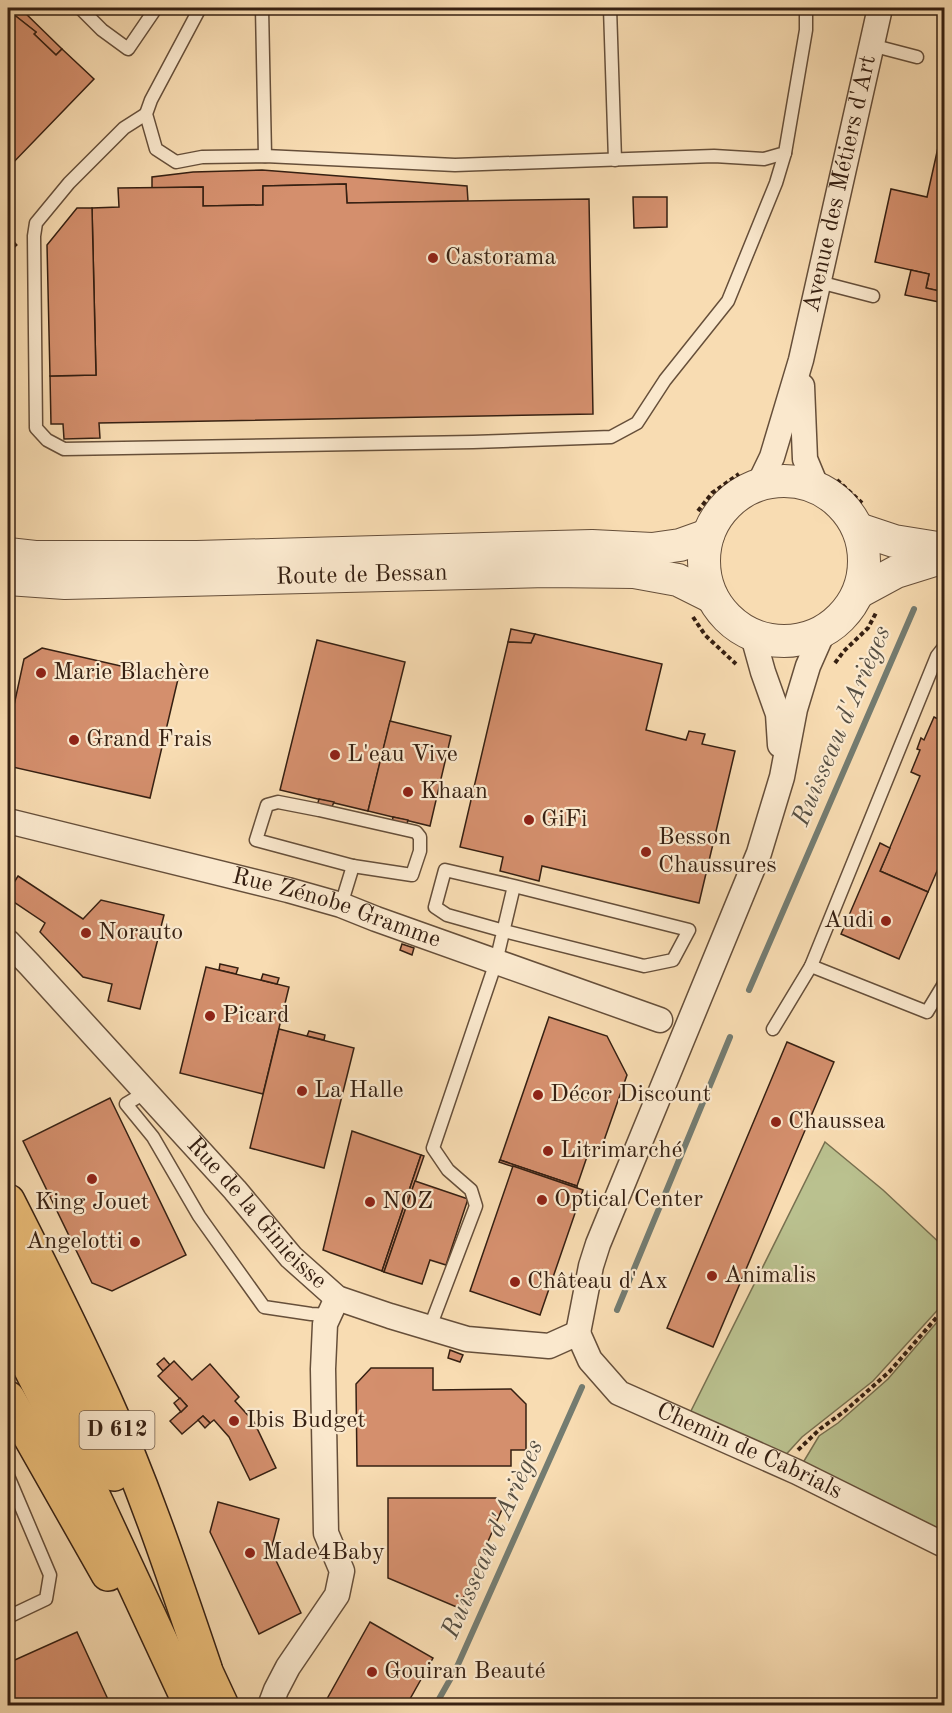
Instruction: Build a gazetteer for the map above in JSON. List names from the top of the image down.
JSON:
{
  "streets": {
    "highway": ["D 612"],
    "street": [
      "Avenue des Métiers d'Art",
      "Route de Bessan",
      "Rue Zénobe Gramme",
      "Rue de la Ginieisse",
      "Chemin de Cabrials"
    ]
  },
  "crossings": [
    ["Avenue des Métiers d'Art", "Route de Bessan"],
    ["Rue de la Ginieisse", "Chemin de Cabrials"]
  ],
  "water": ["Ruisseau d'Arièges"],
  "places": [
    "Castorama",
    "Marie Blachère",
    "Grand Frais",
    "L'eau Vive",
    "Khaan",
    "GiFi",
    "Besson Chaussures",
    "Audi",
    "Norauto",
    "Picard",
    "La Halle",
    "Décor Discount",
    "Chaussea",
    "Litrimarché",
    "King Jouet",
    "Optical Center",
    "NOZ",
    "Angelotti",
    "Animalis",
    "Château d'Ax",
    "Ibis Budget",
    "Made4Baby",
    "Gouiran Beauté"
  ]
}
